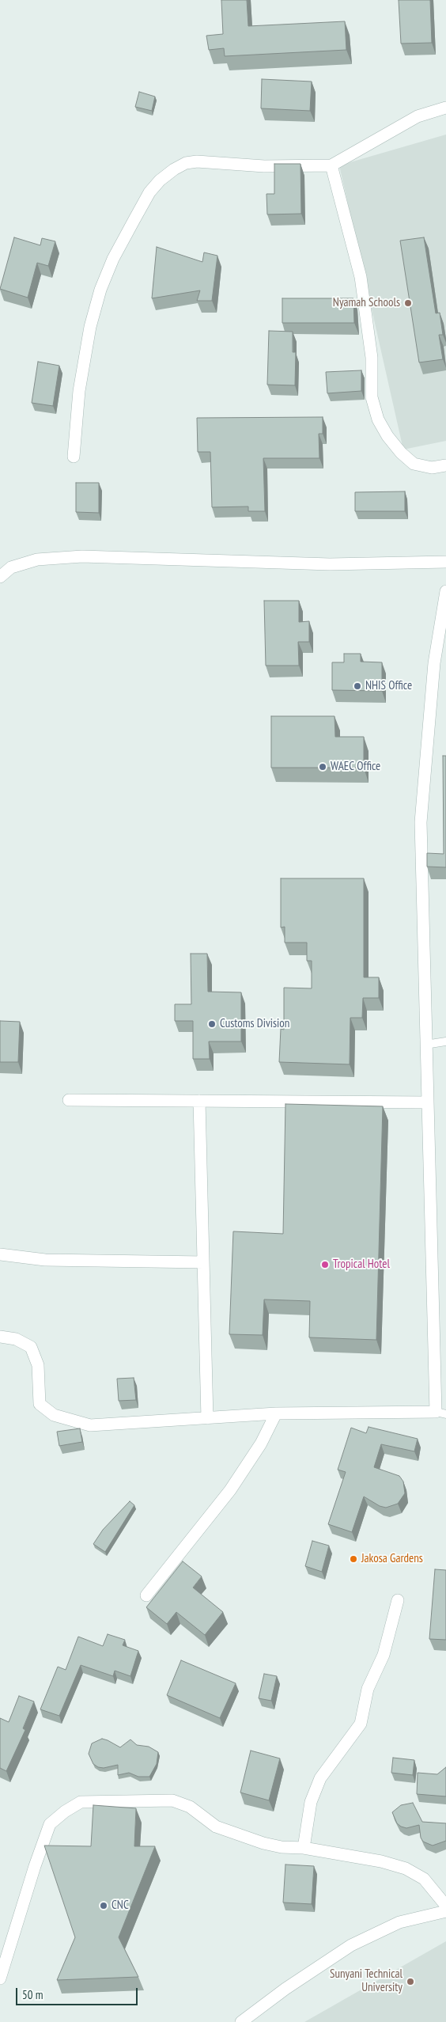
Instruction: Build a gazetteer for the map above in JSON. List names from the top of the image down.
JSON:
{
  "places": [
    "Nyamah Schools",
    "NHIS Office",
    "WAEC Office",
    "Customs Division",
    "Tropical Hotel",
    "Jakosa Gardens",
    "CNC",
    "Sunyani Technical University"
  ],
  "scale_bar": "50 m"
}
